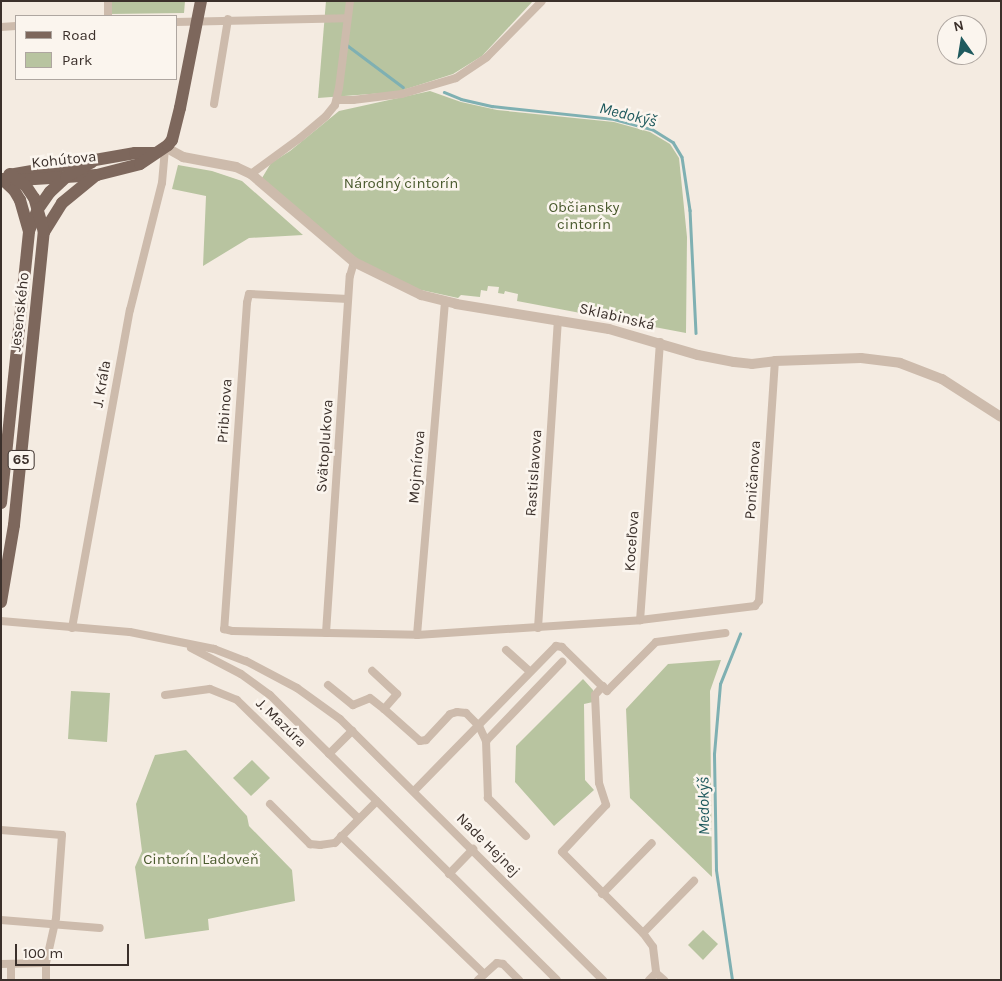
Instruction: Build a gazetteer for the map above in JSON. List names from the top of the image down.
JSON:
{
  "streets": {
    "main road": ["Kohútova", "Jesenského", "65"],
    "street": [
      "Sklabinská",
      "J. Kráľa",
      "Pribinova",
      "Svätoplukova",
      "Mojmírova",
      "Rastislavova",
      "Poničanova",
      "Koceľova",
      "J. Mazúra",
      "Nade Hejnej"
    ]
  },
  "crossings": [
    ["Kohútova", "Jesenského"],
    ["Kohútova", "Sklabinská"],
    ["Kohútova", "J. Kráľa"],
    ["Sklabinská", "J. Kráľa"],
    ["Sklabinská", "Svätoplukova"],
    ["Sklabinská", "Mojmírova"],
    ["Sklabinská", "Rastislavova"],
    ["Sklabinská", "Poničanova"],
    ["Sklabinská", "Koceľova"],
    ["J. Kráľa", "Nade Hejnej"],
    ["Pribinova", "Svätoplukova"],
    ["Poničanova", "Koceľova"]
  ],
  "water": ["Medokýš"],
  "parks": ["Národný cintorín", "Občiansky cintorín", "Cintorín Ľadoveň"],
  "legend": ["Road", "Park"],
  "scale_bar": "100 m",
  "north": "top"
}
